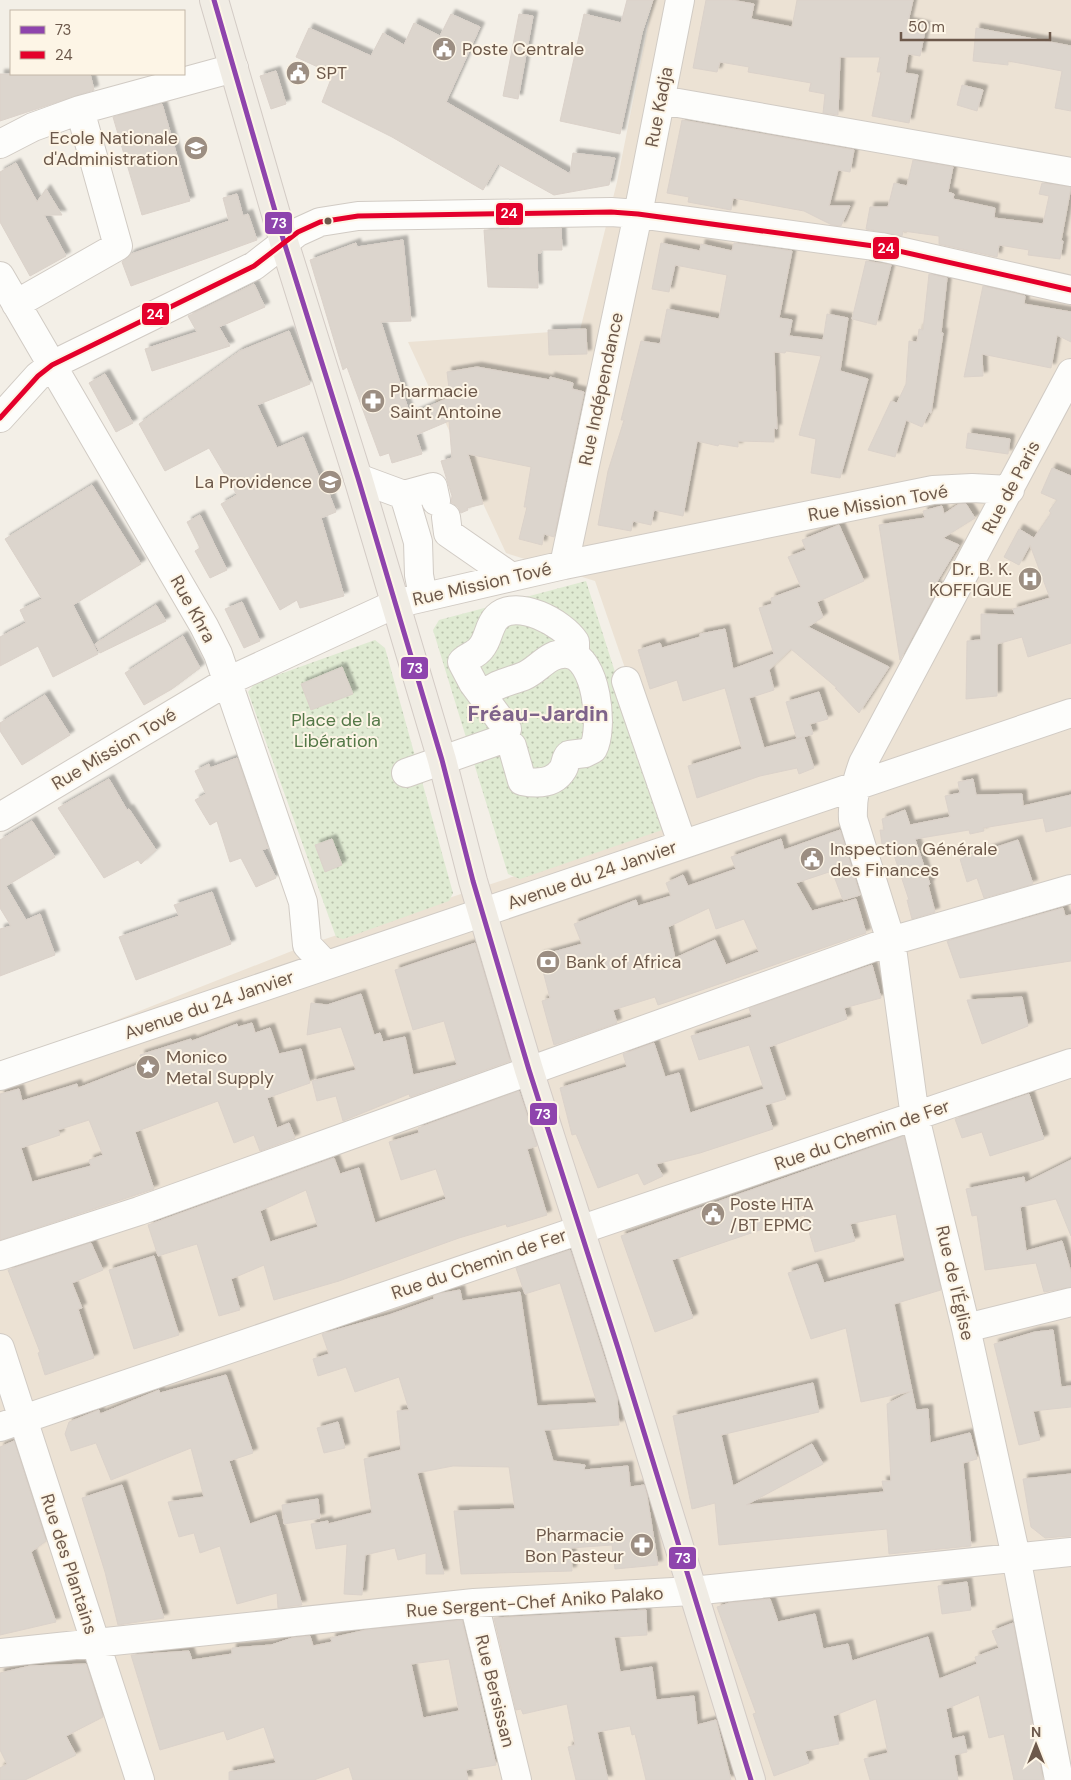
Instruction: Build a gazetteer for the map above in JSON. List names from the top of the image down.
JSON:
{
  "streets": {
    "street": [
      "Rue Kadja",
      "Rue Indépendance",
      "Rue de Paris",
      "Rue Mission Tové",
      "Rue Khra",
      "Avenue du 24 Janvier",
      "Rue du Chemin de Fer",
      "Rue de l'Église",
      "Rue des Plantains",
      "Rue Sergent-Chef Aniko Palako",
      "Rue Bersissan"
    ]
  },
  "crossings": [
    ["Rue Kadja", "Rue Indépendance"],
    ["Rue Indépendance", "Rue Mission Tové"],
    ["Rue de Paris", "Rue Mission Tové"],
    ["Rue de Paris", "Avenue du 24 Janvier"],
    ["Rue de Paris", "Rue de l'Église"],
    ["Rue Mission Tové", "Rue Khra"],
    ["Rue Khra", "Avenue du 24 Janvier"],
    ["Avenue du 24 Janvier", "Rue de l'Église"],
    ["Rue du Chemin de Fer", "Rue de l'Église"],
    ["Rue du Chemin de Fer", "Rue des Plantains"],
    ["Rue de l'Église", "Rue Sergent-Chef Aniko Palako"],
    ["Rue des Plantains", "Rue Sergent-Chef Aniko Palako"],
    ["Rue Sergent-Chef Aniko Palako", "Rue Bersissan"]
  ],
  "districts": ["Fréau-Jardin"],
  "parks": ["Place de la Libération"],
  "places": {
    "public building": [
      "Poste Centrale",
      "SPT",
      "Inspection Générale des Finances",
      "Poste HTA /BT EPMC"
    ],
    "school or university": ["Ecole Nationale d'Administration", "La Providence"],
    "pharmacy": ["Pharmacie Saint Antoine", "Pharmacie Bon Pasteur"],
    "hospital": ["Dr. B. K. KOFFIGUE"],
    "bank": ["Bank of Africa"],
    "place": ["Monico Metal Supply"]
  },
  "lines": ["transit line 73", "transit line 24"],
  "legend": ["73", "24"],
  "scale_bar": "50 m",
  "north": "top"
}
